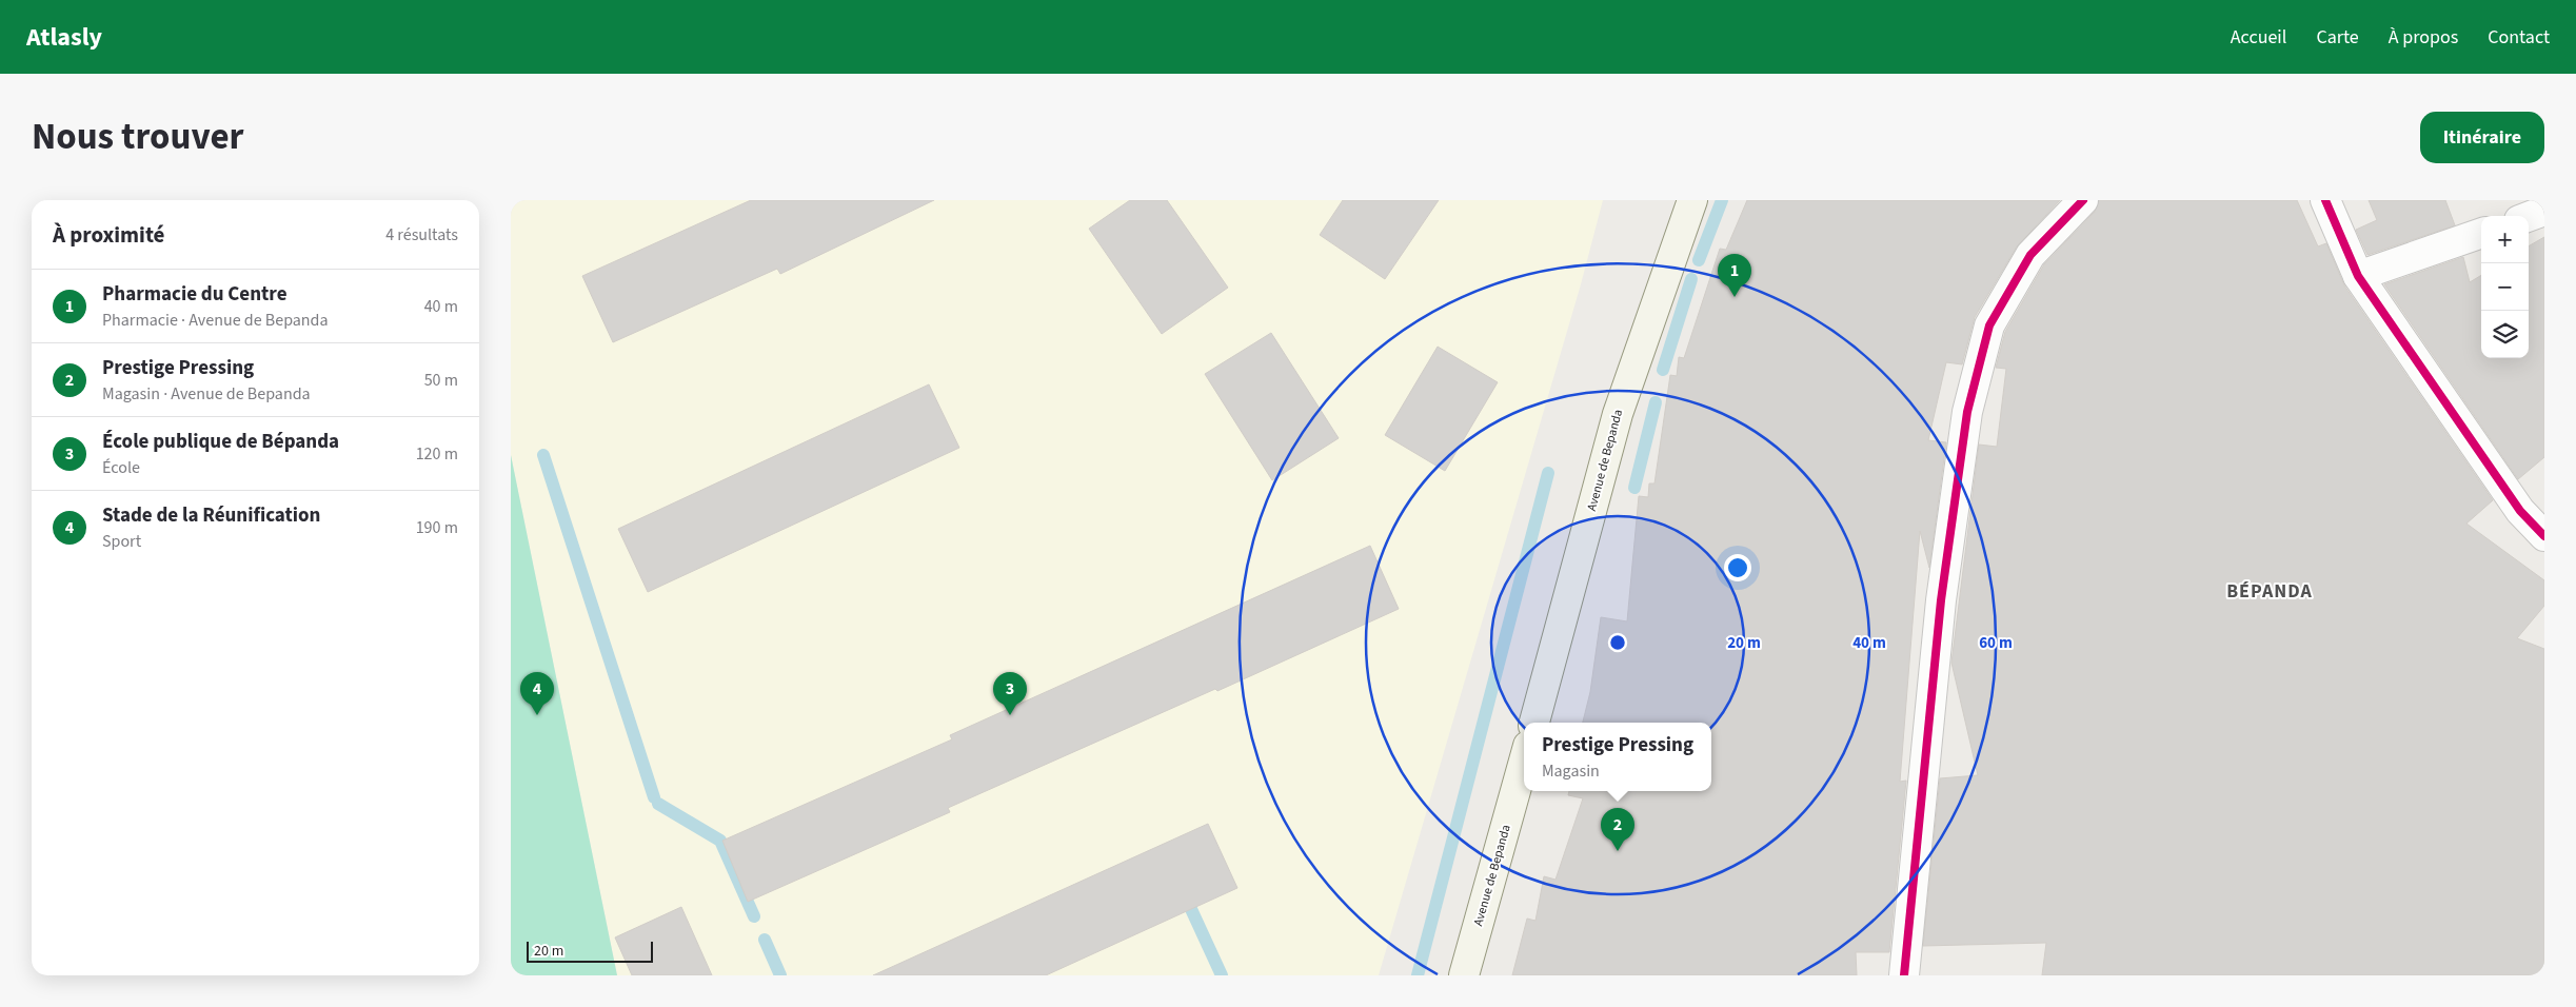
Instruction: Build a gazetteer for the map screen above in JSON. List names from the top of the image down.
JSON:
{
  "streets": {
    "main road": ["Avenue de Bepanda"]
  },
  "districts": ["BÉPANDA"],
  "scale_bar": "20 m",
  "page": {
    "header": "Atlasly",
    "nav": [
      "Accueil",
      "Carte",
      "À propos",
      "Contact"
    ],
    "title": "Nous trouver",
    "buttons": "Itinéraire",
    "heading": ["À proximité", "4 résultats"],
    "map_buttons": ["+", "−"],
    "pins": [
      "1",
      "3",
      "4",
      "2"
    ],
    "list": [
      {
        "mark": "1",
        "name": "Pharmacie du Centre",
        "note": "Pharmacie · Avenue de Bepanda",
        "value": "40 m"
      },
      {
        "mark": "2",
        "name": "Prestige Pressing",
        "note": "Magasin · Avenue de Bepanda",
        "value": "50 m"
      },
      {
        "mark": "3",
        "name": "École publique de Bépanda",
        "note": "École",
        "value": "120 m"
      },
      {
        "mark": "4",
        "name": "Stade de la Réunification",
        "note": "Sport",
        "value": "190 m"
      }
    ],
    "popup": ["Prestige Pressing", "Magasin"],
    "scale": "20 m"
  },
  "rings": ["20 m", "40 m", "60 m"]
}
